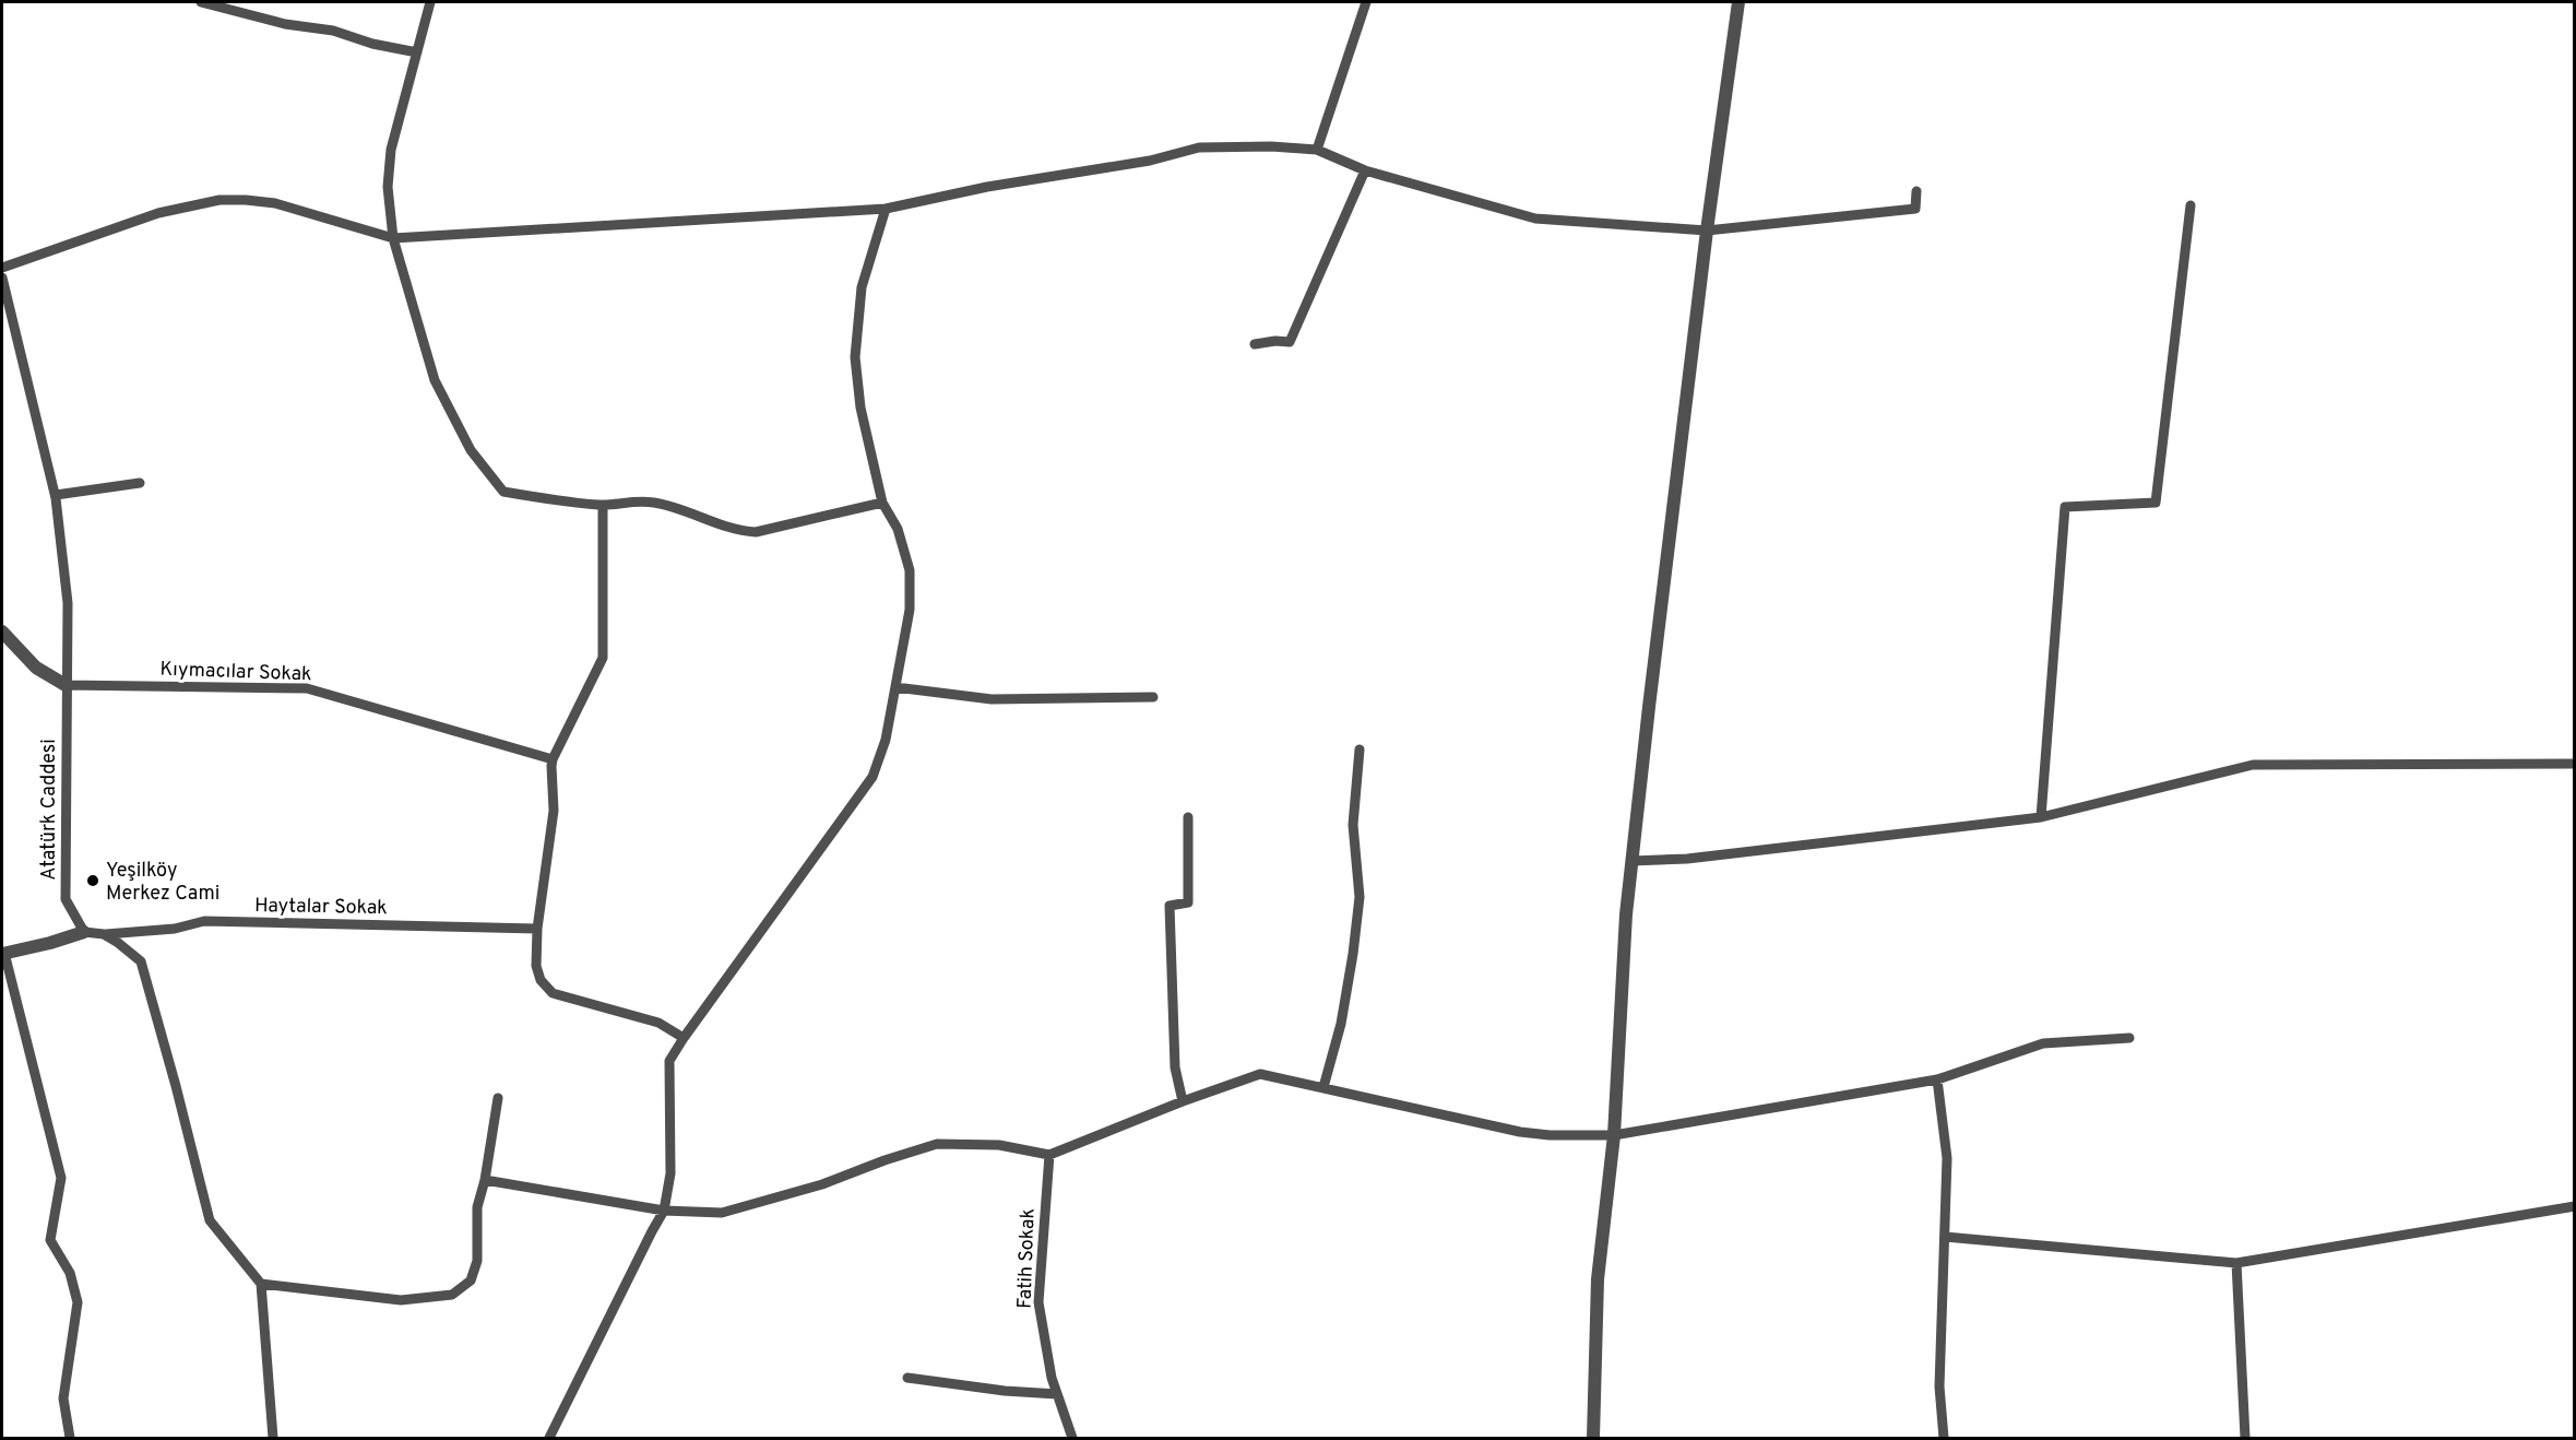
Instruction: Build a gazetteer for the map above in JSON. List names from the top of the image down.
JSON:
{
  "streets": {
    "street": [
      "Kıymacılar Sokak",
      "Atatürk Caddesi",
      "Haytalar Sokak",
      "Fatih Sokak"
    ]
  },
  "crossings": [
    ["Kıymacılar Sokak", "Atatürk Caddesi"]
  ],
  "places": ["Yeşilköy Merkez Cami"]
}
